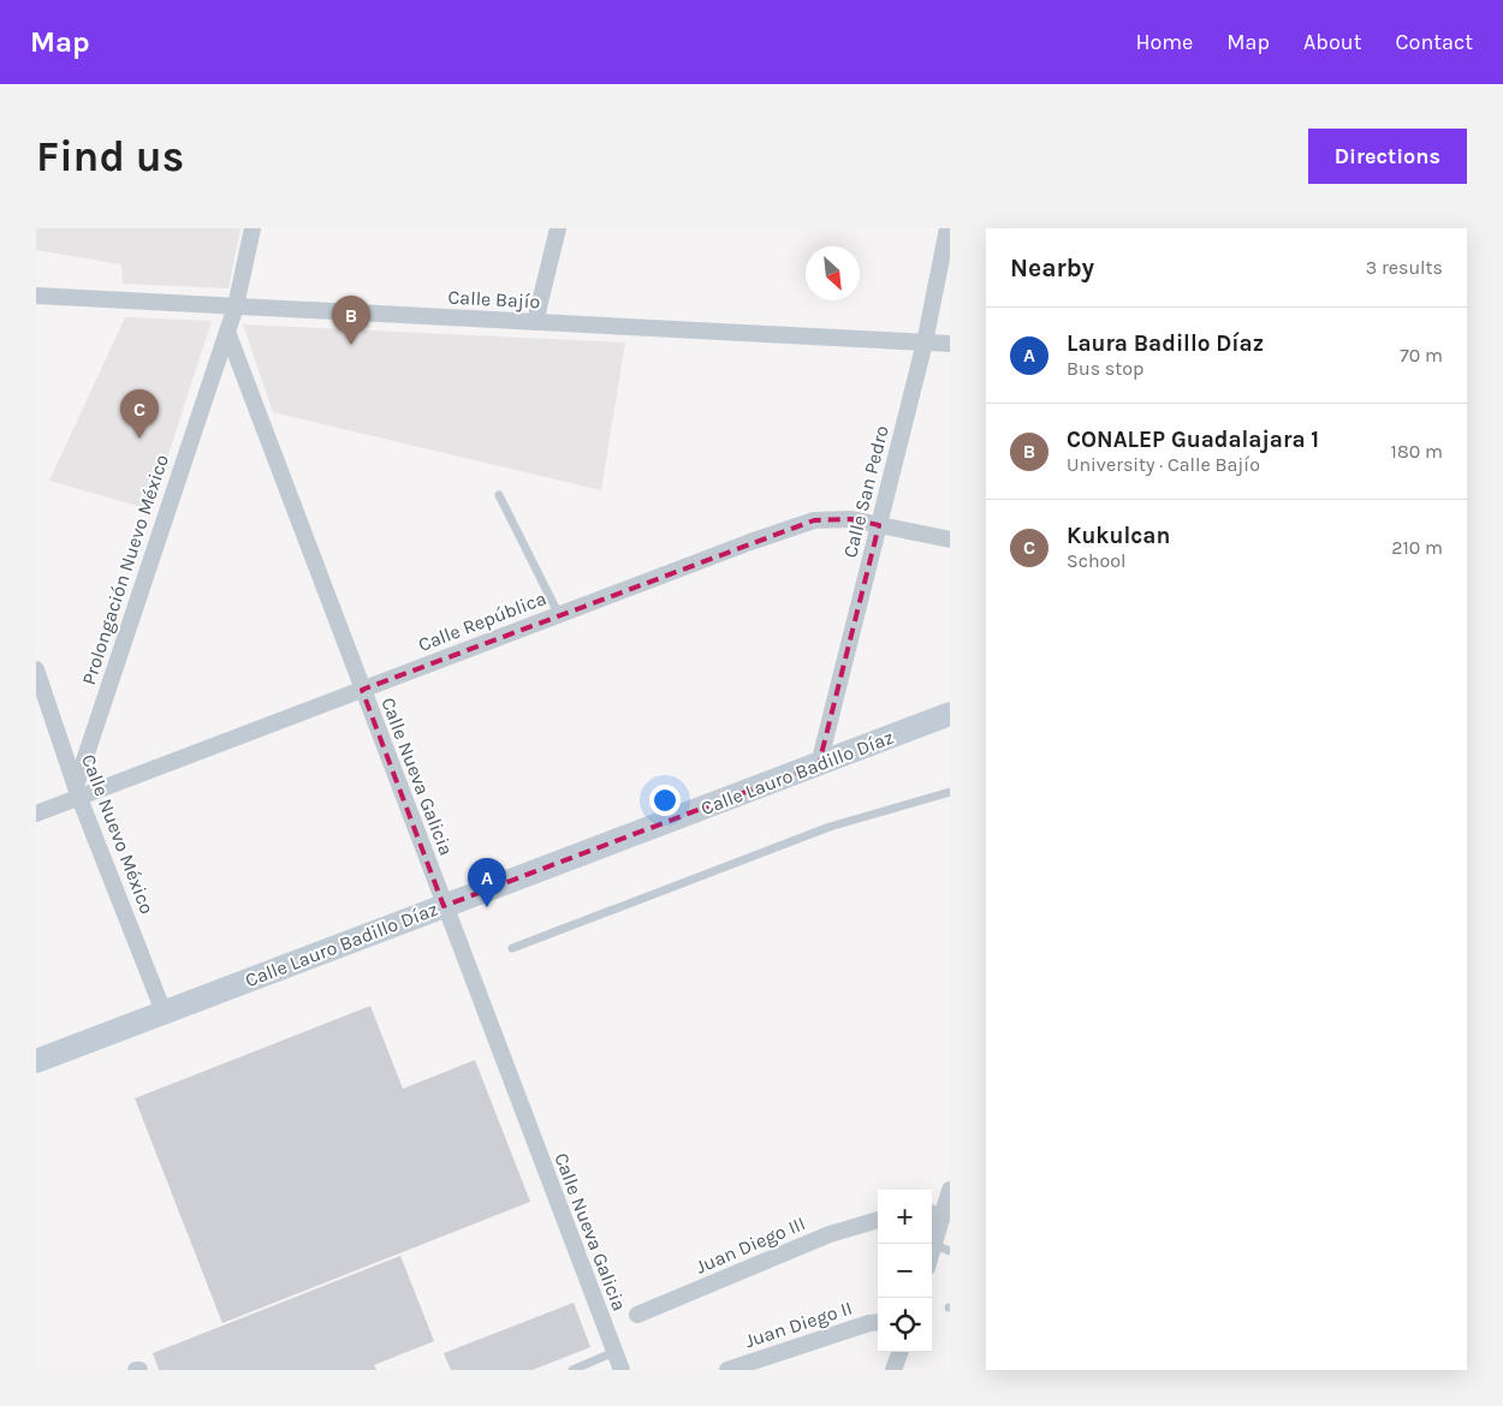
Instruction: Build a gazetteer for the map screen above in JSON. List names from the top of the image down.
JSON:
{
  "streets": {
    "street": [
      "Calle Bajío",
      "Calle San Pedro",
      "Prolongación Nuevo México",
      "Calle República",
      "Calle Lauro Badillo Díaz",
      "Calle Nueva Galicia",
      "Calle Nuevo México",
      "Juan Diego III",
      "Juan Diego II"
    ]
  },
  "crossings": [
    ["Calle Bajío", "Calle San Pedro"],
    ["Calle Bajío", "Prolongación Nuevo México"],
    ["Calle San Pedro", "Calle República"],
    ["Calle San Pedro", "Calle Lauro Badillo Díaz"],
    ["Prolongación Nuevo México", "Calle República"],
    ["Prolongación Nuevo México", "Calle Nueva Galicia"],
    ["Prolongación Nuevo México", "Calle Nuevo México"],
    ["Calle República", "Calle Nueva Galicia"],
    ["Calle República", "Calle Nuevo México"],
    ["Calle Lauro Badillo Díaz", "Calle Nueva Galicia"],
    ["Calle Lauro Badillo Díaz", "Calle Nuevo México"]
  ],
  "north": "bottom right",
  "page": {
    "header": "Map",
    "nav": [
      "Home",
      "Map",
      "About",
      "Contact"
    ],
    "buttons": "Directions",
    "title": "Find us",
    "heading": ["Nearby", "3 results"],
    "pins": ["B", "C", "A"],
    "list": [
      {
        "mark": "A",
        "name": "Laura Badillo Díaz",
        "note": "Bus stop",
        "value": "70 m"
      },
      {
        "mark": "B",
        "name": "CONALEP Guadalajara 1",
        "note": "University · Calle Bajío",
        "value": "180 m"
      },
      {
        "mark": "C",
        "name": "Kukulcan",
        "note": "School",
        "value": "210 m"
      }
    ],
    "map_buttons": ["+", "−"]
  }
}
